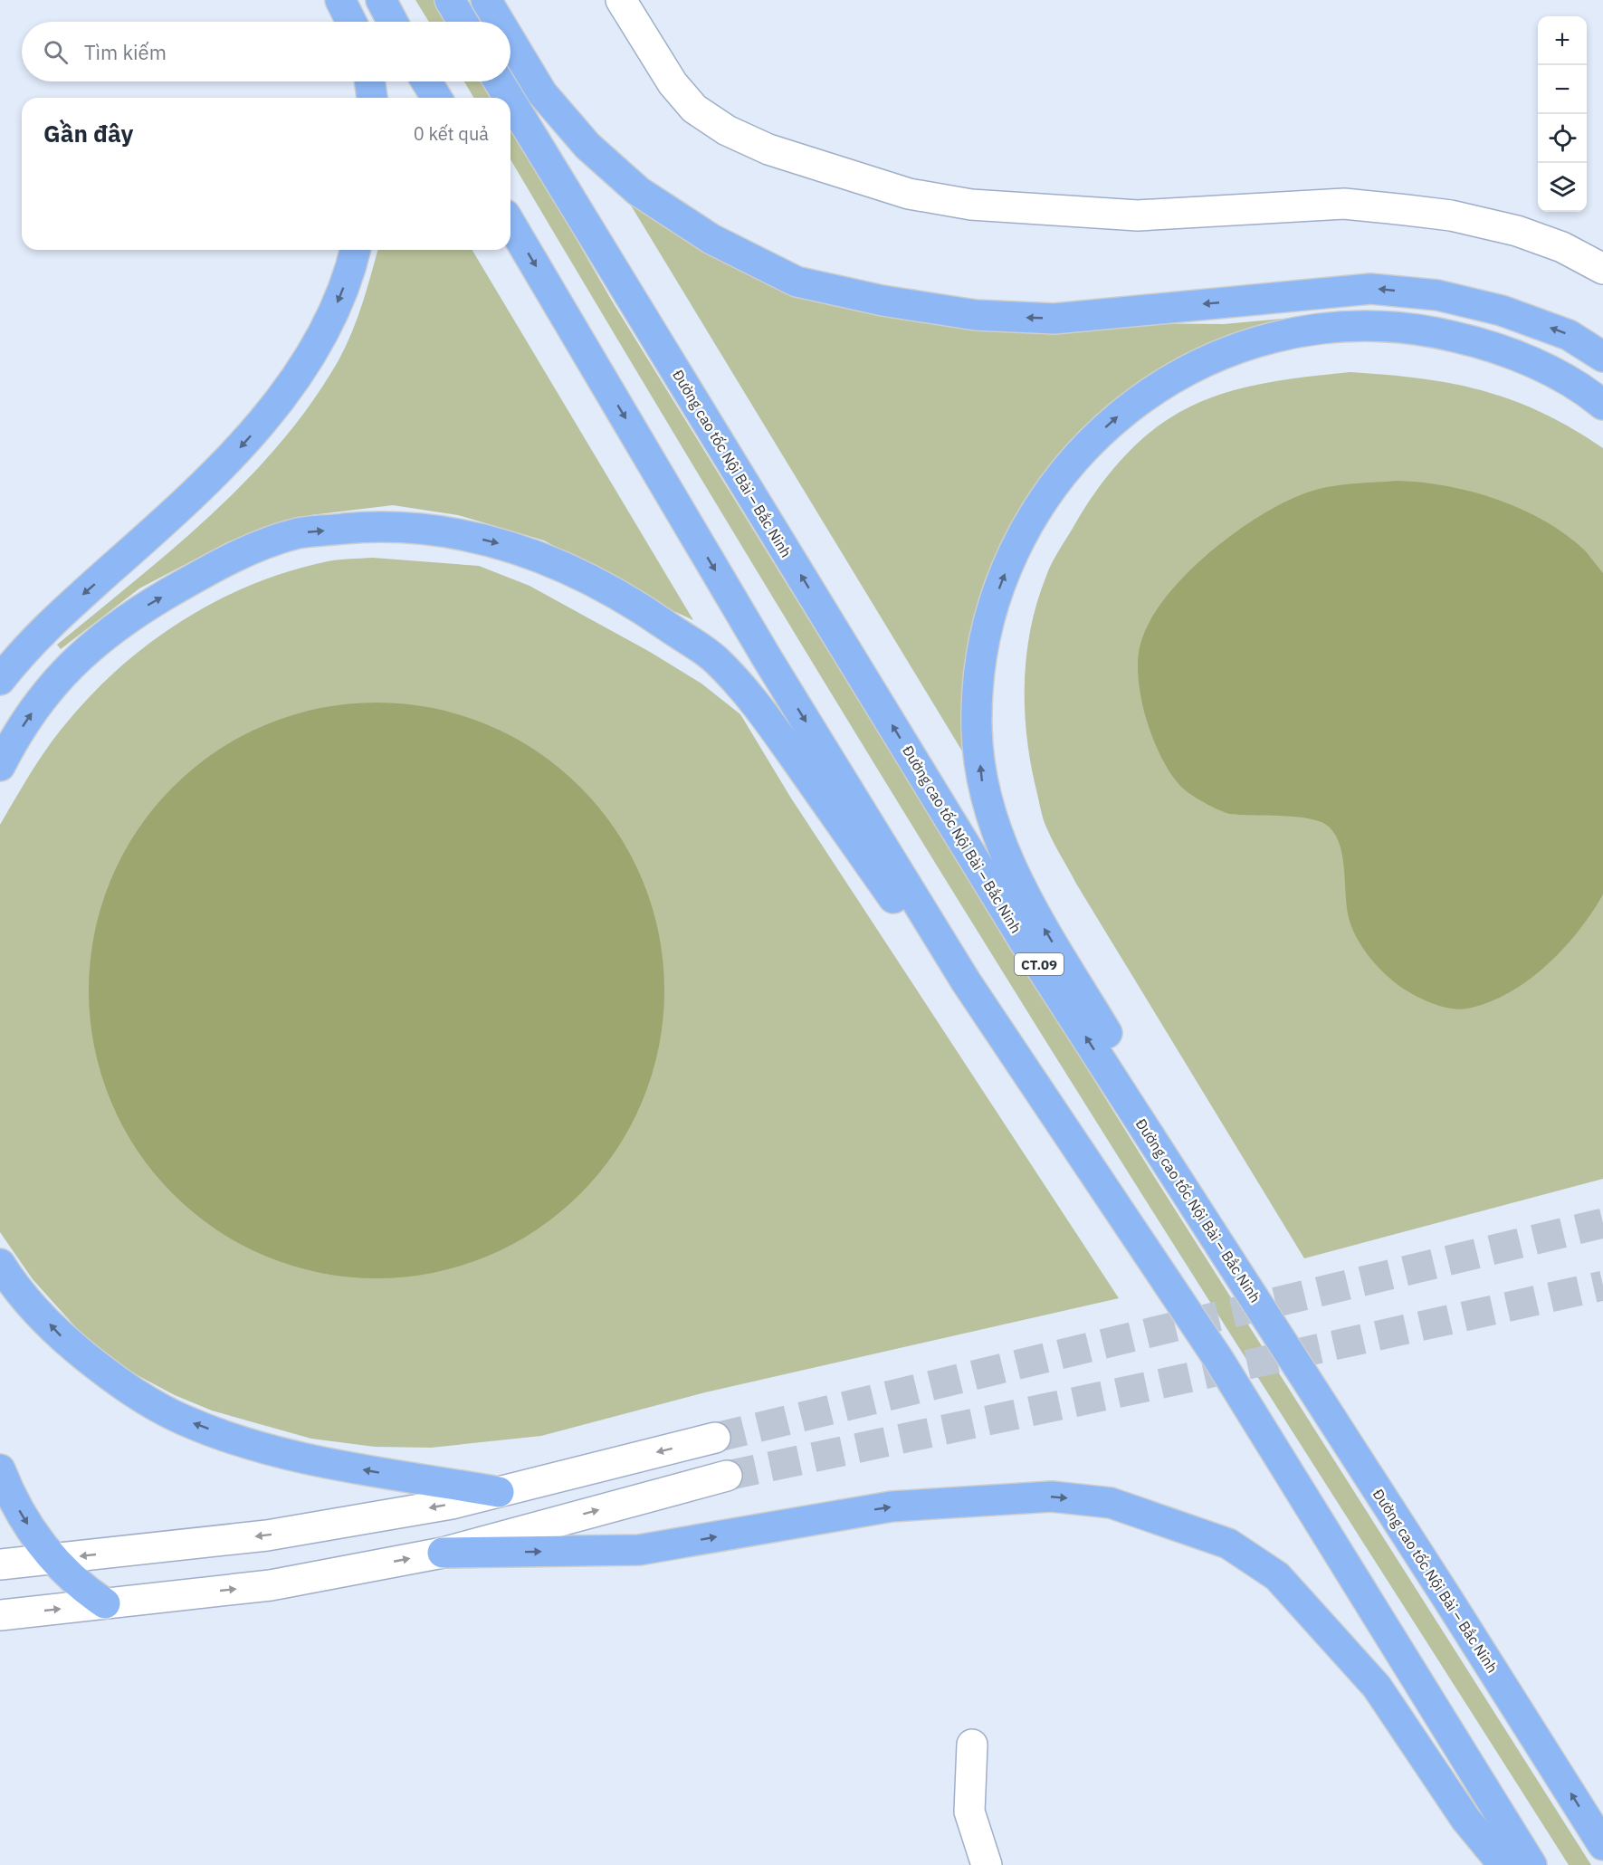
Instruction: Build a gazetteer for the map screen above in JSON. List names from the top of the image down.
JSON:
{
  "streets": {
    "highway": ["Đường cao tốc Nội Bài – Bắc Ninh", "CT.09"]
  },
  "page": {
    "map_buttons": ["+", "−"],
    "search": "Tìm kiếm",
    "heading": ["Gần đây", "0 kết quả"]
  }
}
